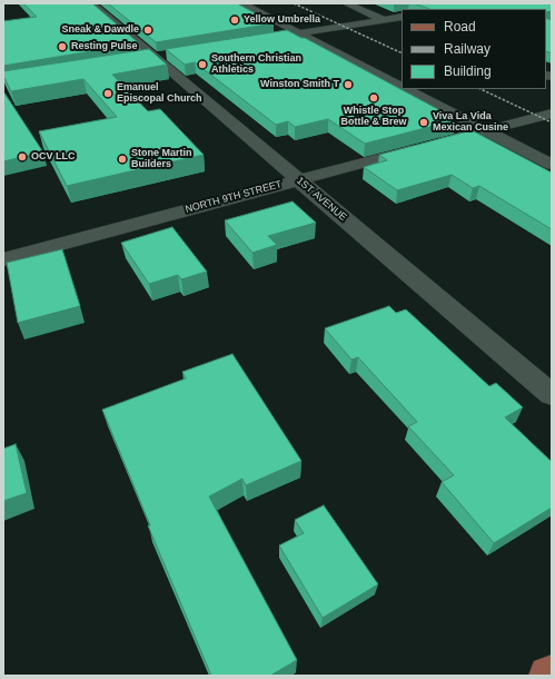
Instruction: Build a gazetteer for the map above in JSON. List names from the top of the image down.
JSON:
{
  "streets": {
    "street": ["NORTH 9TH STREET", "1ST AVENUE"]
  },
  "crossings": [
    ["NORTH 9TH STREET", "1ST AVENUE"]
  ],
  "places": [
    "Yellow Umbrella",
    "Sneak & Dawdle",
    "Resting Pulse",
    "Southern Christian Athletics",
    "Winston Smith T",
    "Emanuel Episcopal Church",
    "Whistle Stop Bottle & Brew",
    "Viva La Vida Mexican Cusine",
    "OCV LLC",
    "Stone Martin Builders"
  ],
  "legend": ["Road", "Railway", "Building"]
}
